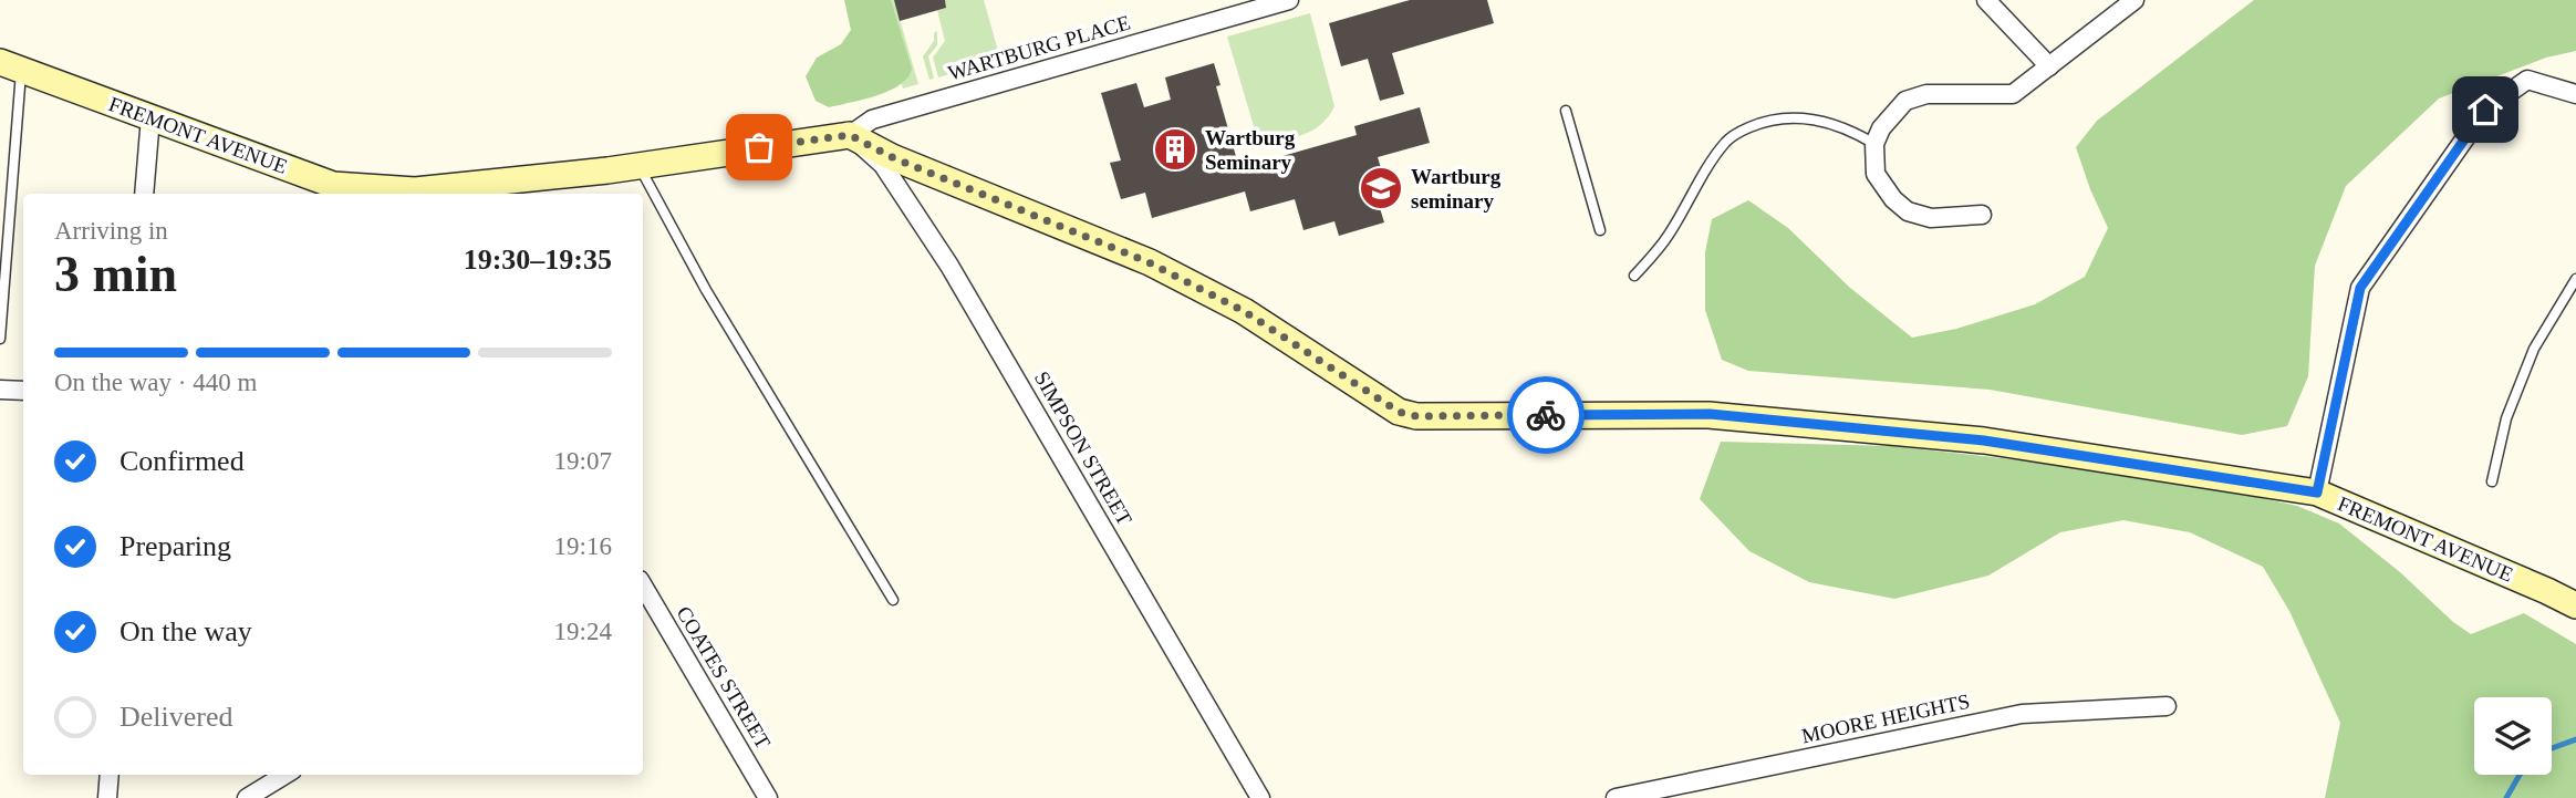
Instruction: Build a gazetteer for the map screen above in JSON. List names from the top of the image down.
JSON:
{
  "streets": {
    "main road": ["FREMONT AVENUE"],
    "street": [
      "WARTBURG PLACE",
      "SIMPSON STREET",
      "COATES STREET",
      "MOORE HEIGHTS"
    ]
  },
  "crossings": [
    ["WARTBURG PLACE", "FREMONT AVENUE"],
    ["WARTBURG PLACE", "SIMPSON STREET"],
    ["FREMONT AVENUE", "SIMPSON STREET"]
  ],
  "places": {
    "building": ["Wartburg Seminary"],
    "school or university": ["Wartburg seminary"]
  },
  "page": {
    "heading": ["3 min", "Arriving in", "19:30–19:35"],
    "bar": "On the way · 440 m",
    "list": [
      ["Confirmed", "19:07"],
      ["Preparing", "19:16"],
      ["On the way", "19:24"],
      "Delivered"
    ]
  }
}
